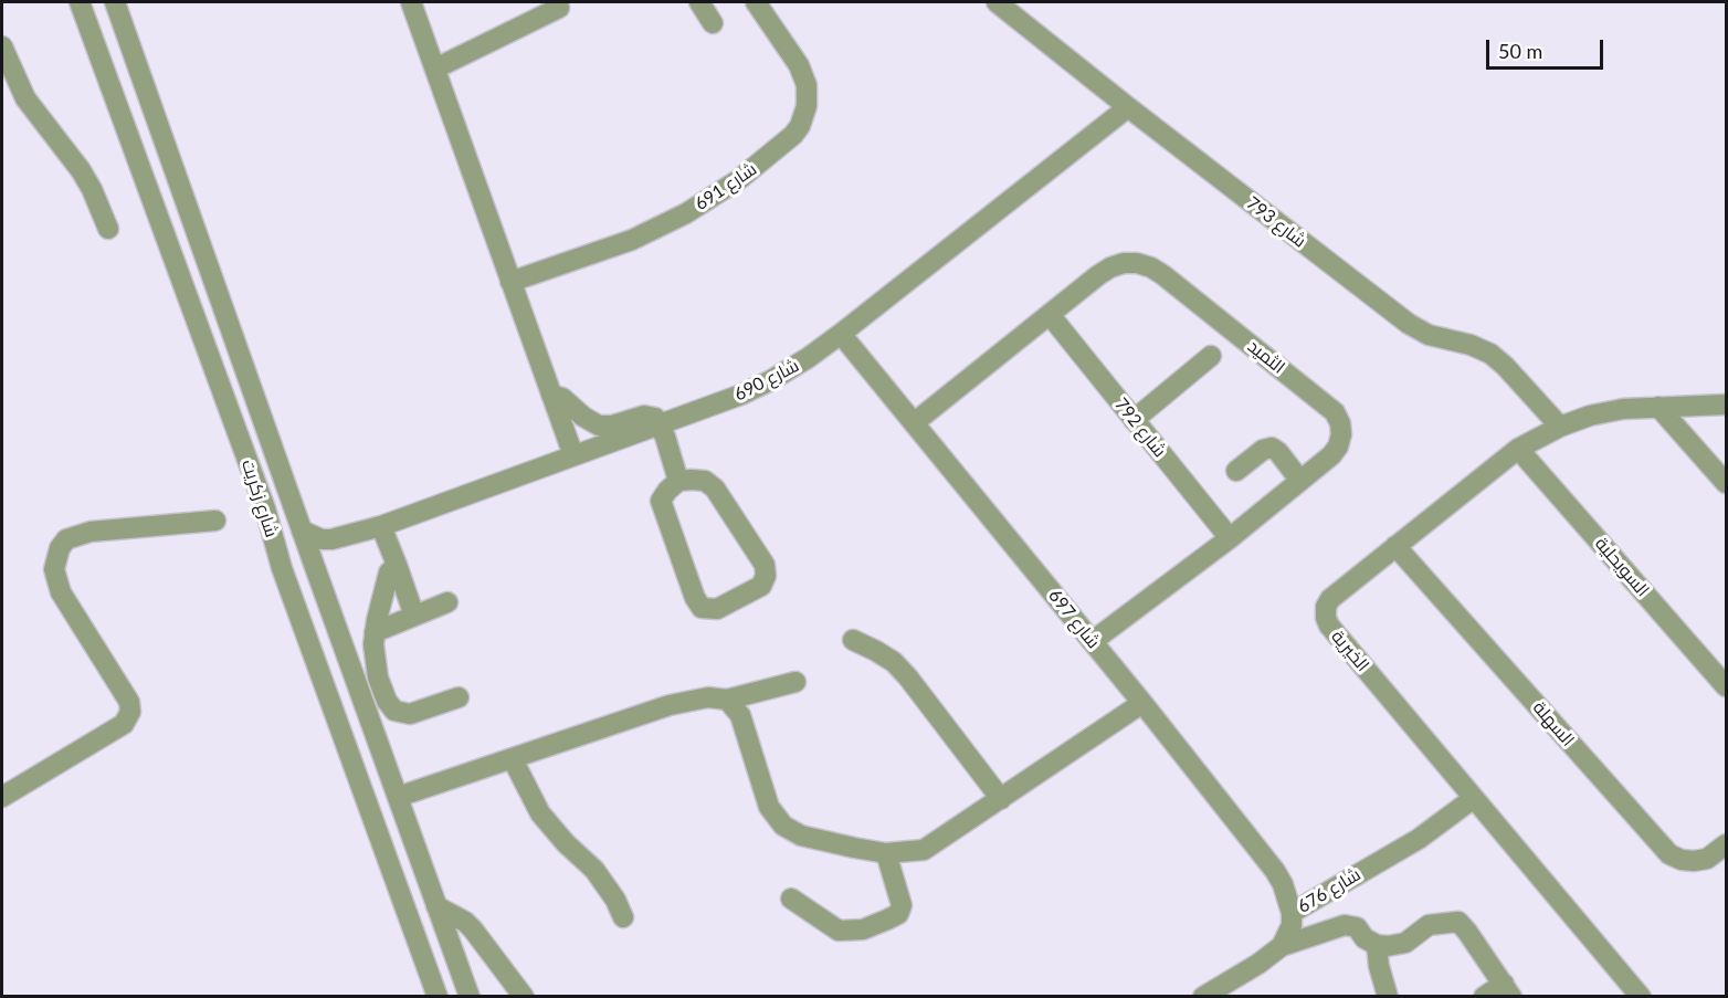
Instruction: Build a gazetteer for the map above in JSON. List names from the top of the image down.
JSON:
{
  "streets": {
    "street": [
      "شارع 691",
      "شارع 793",
      "الثميد",
      "شارع 690",
      "شارع 792",
      "شارع زكريت",
      "السويحلية",
      "شارع 697",
      "الخيرية",
      "السهلة",
      "شارع 676"
    ]
  },
  "crossings": [
    ["شارع 793", "شارع 690"],
    ["شارع 793", "الخيرية"],
    ["الثميد", "شارع 792"],
    ["الثميد", "شارع 697"],
    ["شارع 690", "شارع زكريت"],
    ["شارع 690", "شارع 697"],
    ["السويحلية", "الخيرية"],
    ["شارع 697", "شارع 676"],
    ["الخيرية", "السهلة"],
    ["الخيرية", "شارع 676"]
  ],
  "scale_bar": "50 m"
}
